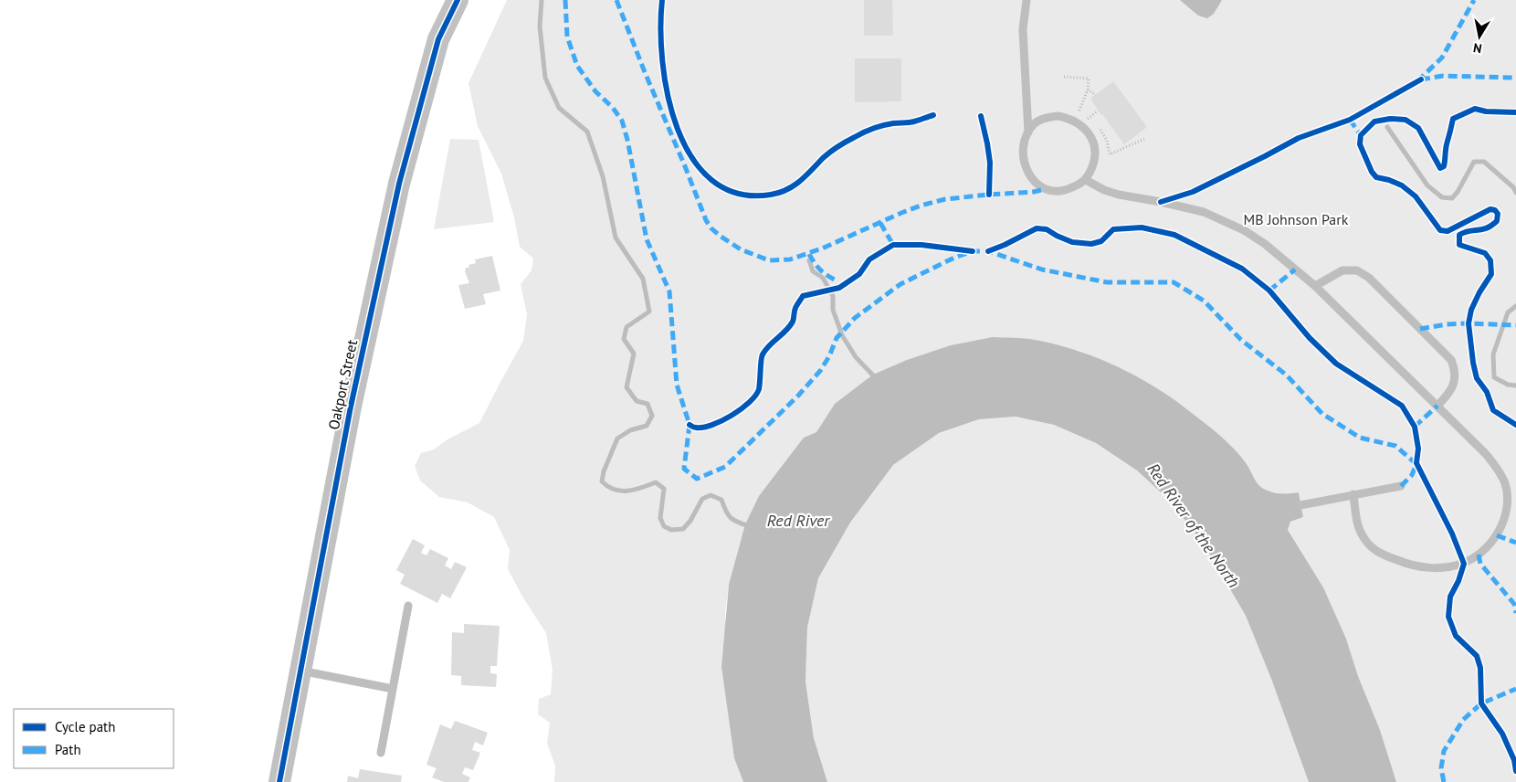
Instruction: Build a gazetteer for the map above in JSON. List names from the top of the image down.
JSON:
{
  "streets": {
    "street": ["Oakport Street"]
  },
  "water": ["Red River", "Red River of the North"],
  "parks": ["MB Johnson Park"],
  "legend": ["Cycle path", "Path"],
  "north": "bottom"
}
